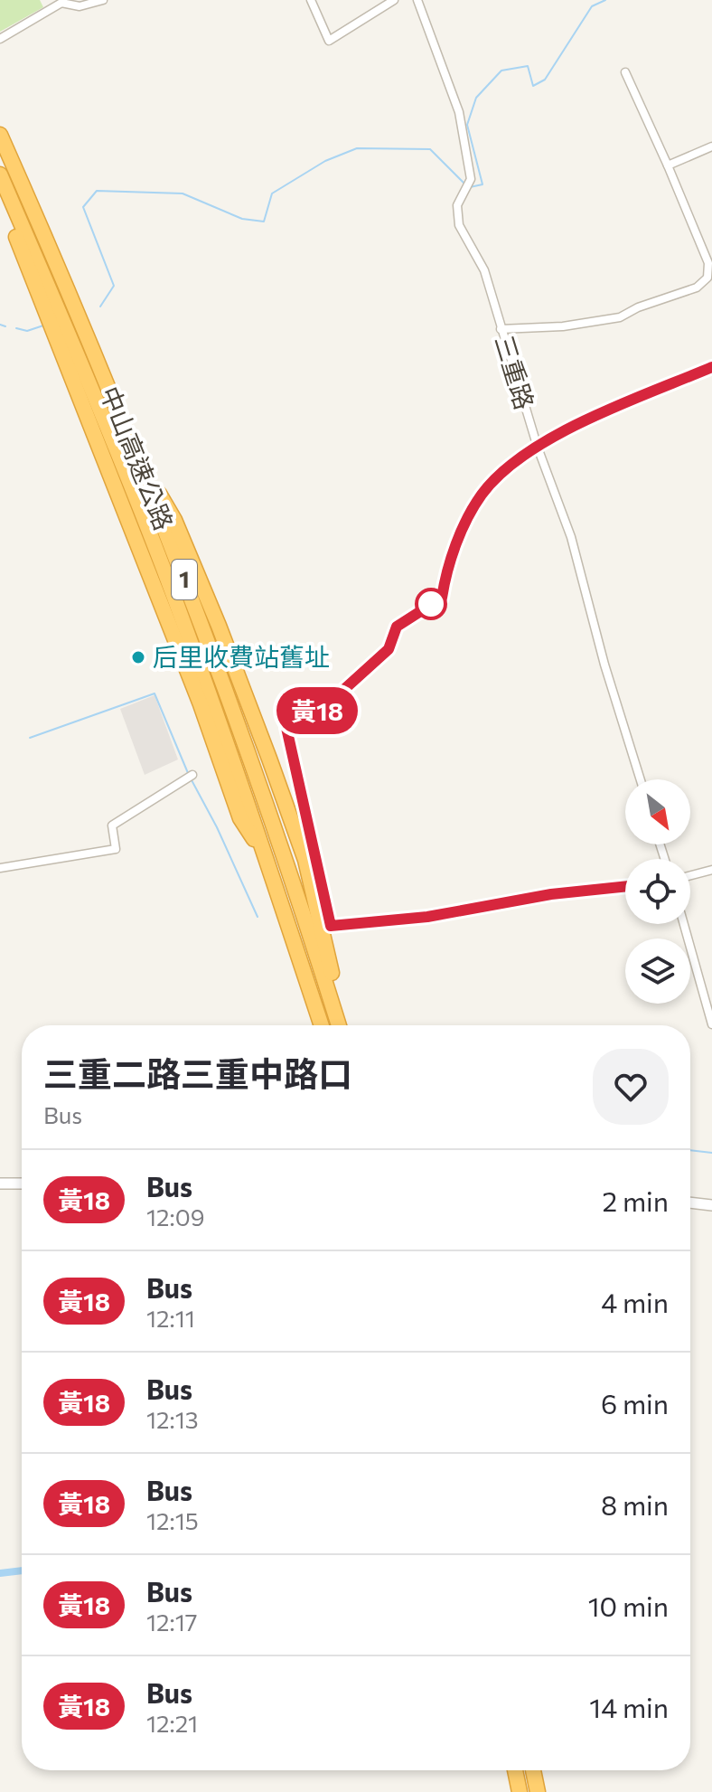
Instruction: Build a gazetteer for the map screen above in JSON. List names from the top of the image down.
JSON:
{
  "streets": {
    "highway": ["中山高速公路", "1"],
    "street": ["三重路"]
  },
  "places": ["后里收費站舊址"],
  "lines": ["bus line 黃18"],
  "north": "bottom right",
  "page": {
    "on_map": "黃18",
    "heading": ["三重二路三重中路口", "Bus"],
    "list": [
      {
        "mark": "黃18",
        "name": "Bus",
        "note": "12:09",
        "value": "2 min"
      },
      {
        "mark": "黃18",
        "name": "Bus",
        "note": "12:11",
        "value": "4 min"
      },
      {
        "mark": "黃18",
        "name": "Bus",
        "note": "12:13",
        "value": "6 min"
      },
      {
        "mark": "黃18",
        "name": "Bus",
        "note": "12:15",
        "value": "8 min"
      },
      {
        "mark": "黃18",
        "name": "Bus",
        "note": "12:17",
        "value": "10 min"
      },
      {
        "mark": "黃18",
        "name": "Bus",
        "note": "12:21",
        "value": "14 min"
      }
    ]
  }
}
